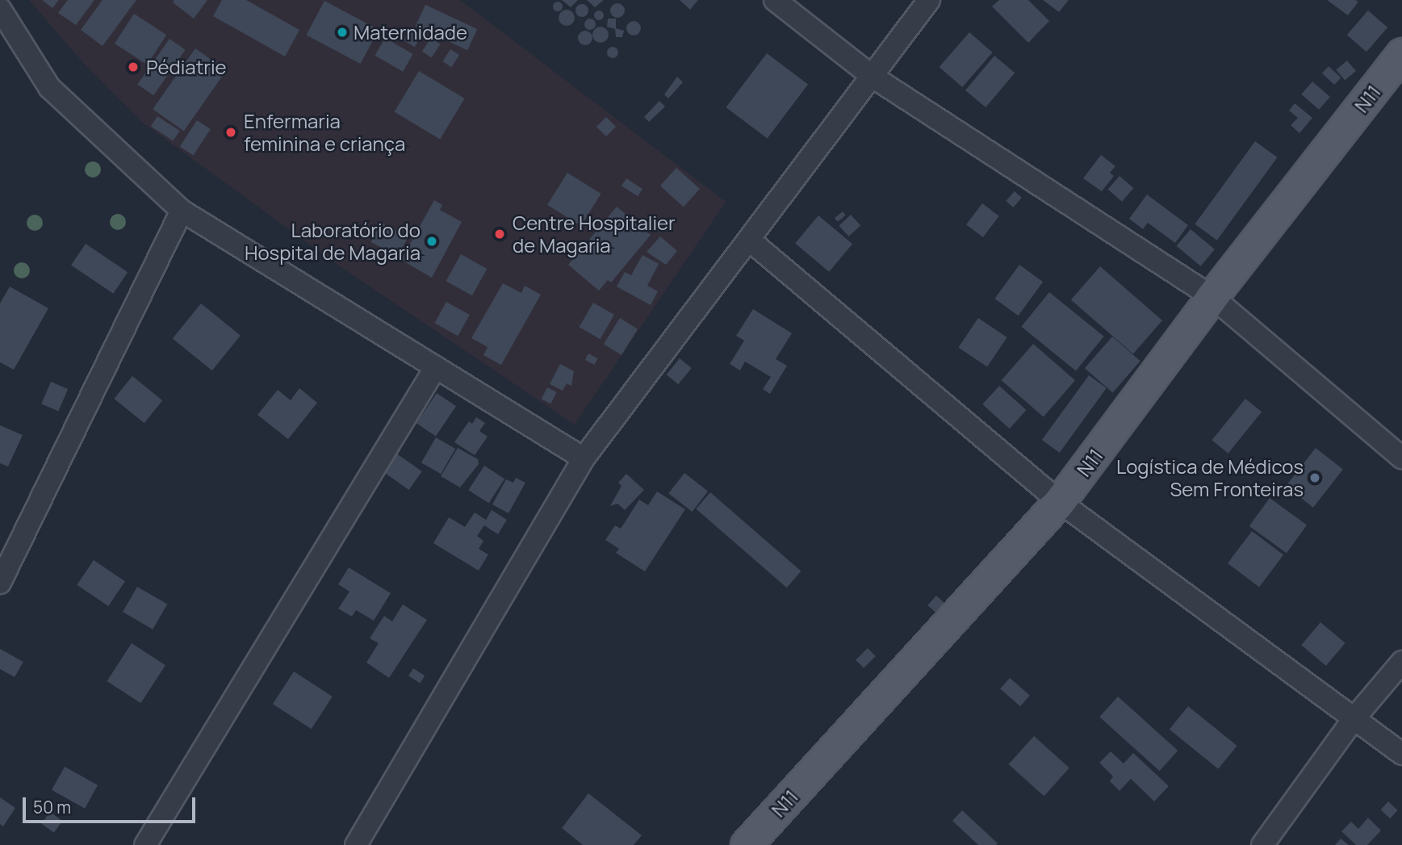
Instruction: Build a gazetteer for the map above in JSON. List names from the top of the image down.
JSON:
{
  "streets": {
    "main road": ["N11"]
  },
  "places": [
    "Maternidade",
    "Pédiatrie",
    "Enfermaria feminina e criança",
    "Centre Hospitalier de Magaria",
    "Laboratório do Hospital de Magaria",
    "Logística de Médicos Sem Fronteiras"
  ],
  "scale_bar": "50 m"
}
